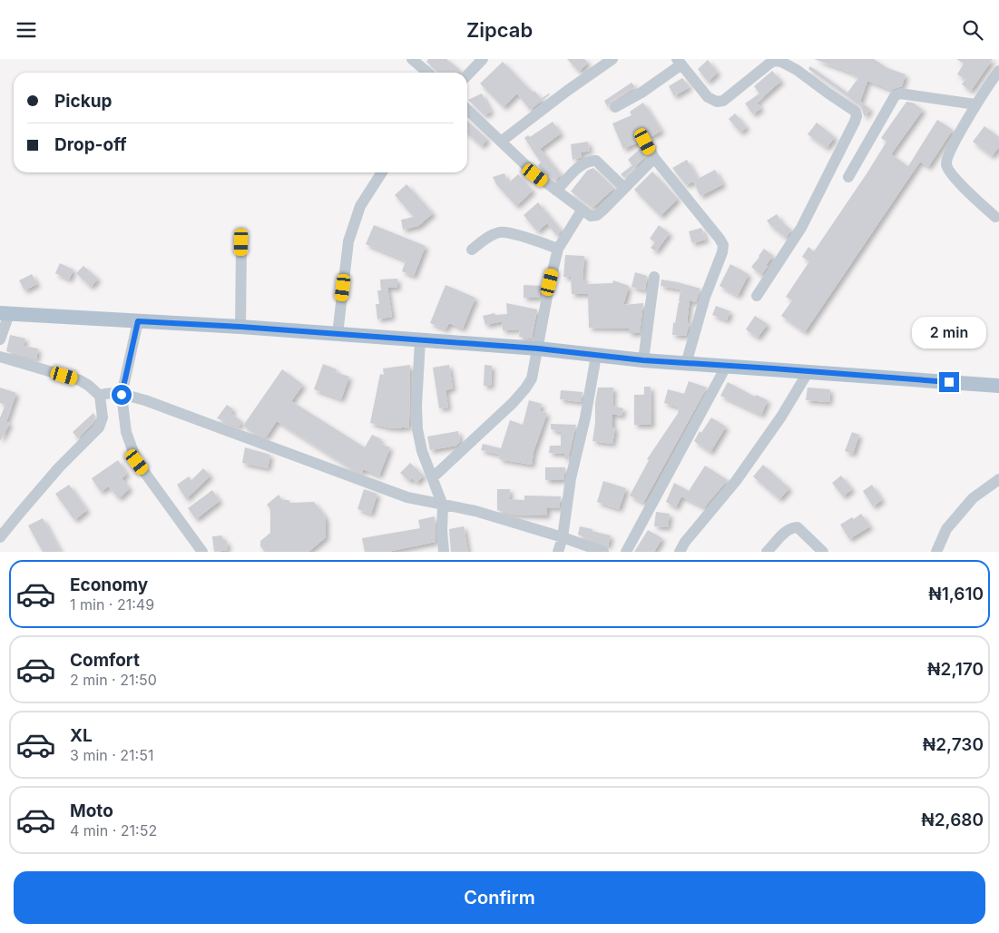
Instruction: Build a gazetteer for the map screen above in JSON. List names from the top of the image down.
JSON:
{
  "page": {
    "header": "Zipcab",
    "banner": ["Pickup", "Drop-off"],
    "bubble": "2 min",
    "list": [
      {
        "name": "Economy",
        "note": "1 min · 21:49",
        "value": "₦1,610"
      },
      {
        "name": "Comfort",
        "note": "2 min · 21:50",
        "value": "₦2,170"
      },
      {
        "name": "XL",
        "note": "3 min · 21:51",
        "value": "₦2,730"
      },
      {
        "name": "Moto",
        "note": "4 min · 21:52",
        "value": "₦2,680"
      }
    ],
    "buttons": "Confirm"
  }
}
